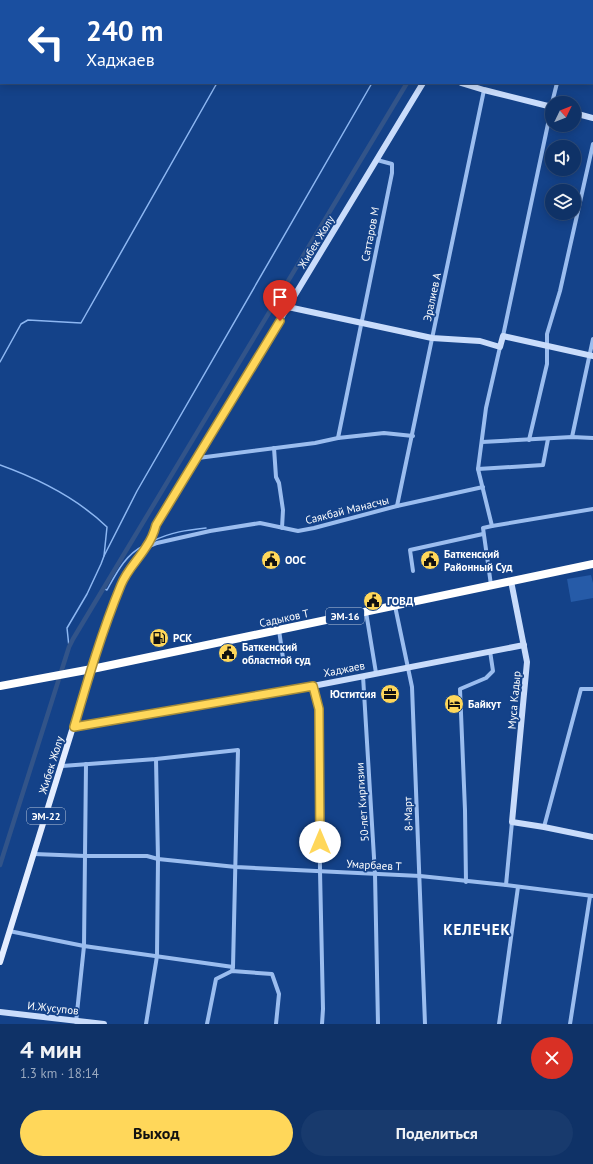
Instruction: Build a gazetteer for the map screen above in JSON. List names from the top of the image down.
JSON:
{
  "streets": {
    "highway": ["ЭМ-16", "Садыков Т"],
    "main road": ["Жибек Жолу", "ЭМ-22"],
    "street": [
      "Саттаров М",
      "Эралиев А",
      "Саякбай Манасчы",
      "Хаджаев",
      "Муса Кадыр",
      "50-лет Киргизии",
      "8-Март",
      "Умарбаев Т",
      "И.Жусупов"
    ]
  },
  "crossings": [
    ["Саттаров М", "Жибек Жолу"],
    ["Жибек Жолу", "Саякбай Манасчы"],
    ["Жибек Жолу", "ЭМ-16"],
    ["Жибек Жолу", "Садыков Т"],
    ["Жибек Жолу", "Хаджаев"],
    ["Жибек Жолу", "Умарбаев Т"],
    ["Эралиев А", "Саякбай Манасчы"],
    ["ЭМ-16", "Садыков Т"],
    ["Садыков Т", "Муса Кадыр"],
    ["Садыков Т", "8-Март"],
    ["Хаджаев", "Муса Кадыр"],
    ["Хаджаев", "50-лет Киргизии"],
    ["Хаджаев", "8-Март"],
    ["50-лет Киргизии", "Умарбаев Т"],
    ["8-Март", "Умарбаев Т"]
  ],
  "districts": ["КЕЛЕЧЕК"],
  "places": {
    "public building": [
      "ООС",
      "Баткенский Районный Суд",
      "ГОВД",
      "Баткенский областной суд"
    ],
    "fuel station": ["РСК"],
    "office": ["Юститсия"],
    "hotel": ["Байкут"]
  },
  "north": "top right",
  "page": {
    "turn": ["240 m", "Хаджаев"],
    "heading": ["4 мин", "1.3 km · 18:14"],
    "buttons": ["Выход", "Поделиться"]
  }
}
